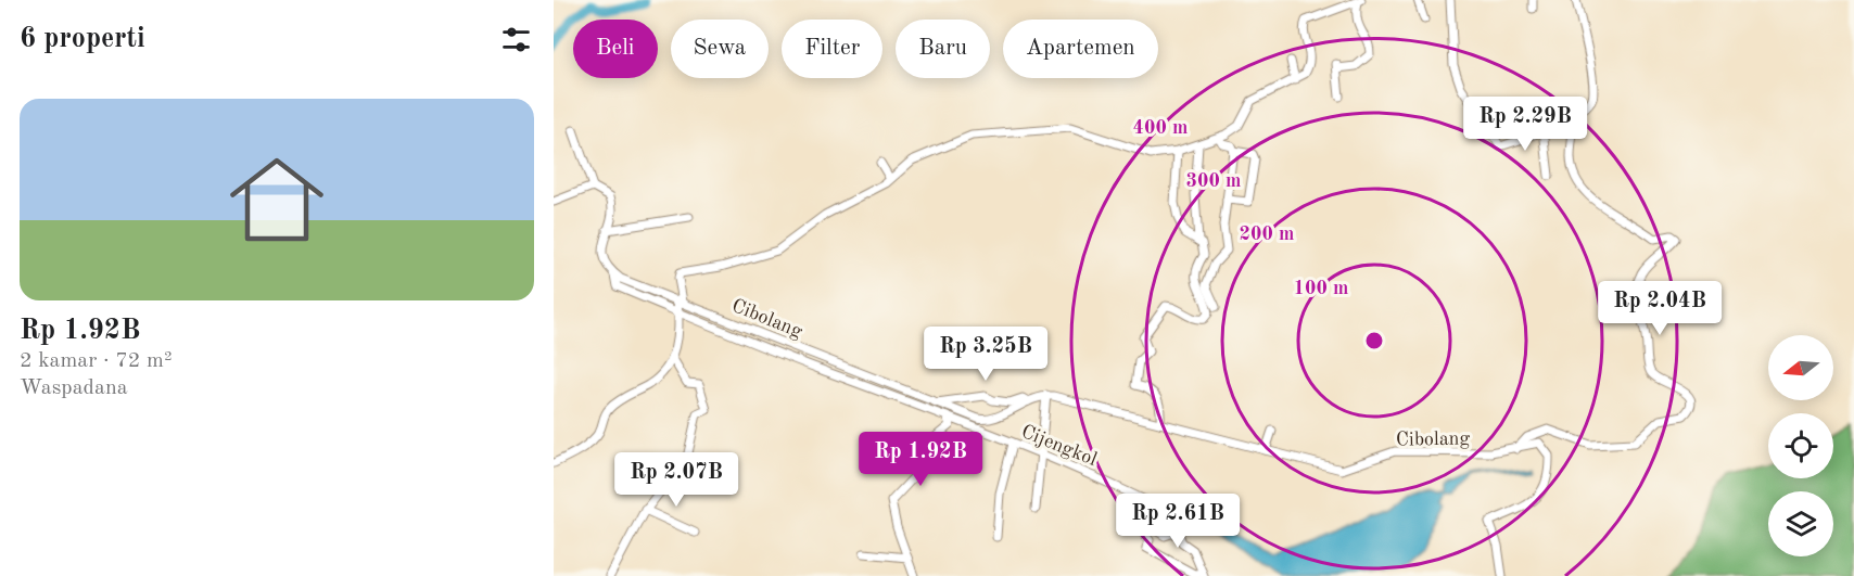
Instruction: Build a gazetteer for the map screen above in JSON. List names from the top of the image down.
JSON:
{
  "streets": {
    "street": ["Cibolang", "Cijengkol"]
  },
  "crossings": [
    ["Cibolang", "Cijengkol"]
  ],
  "north": "left",
  "page": {
    "heading": "6 properti",
    "chip": [
      "Beli",
      "Sewa",
      "Filter",
      "Baru",
      "Apartemen"
    ],
    "list": [
      {
        "name": "Rp 1.92B",
        "note": "2 kamar · 72 m² · Waspadana"
      }
    ],
    "price": [
      "Rp 2.29B",
      "Rp 2.04B",
      "Rp 3.25B",
      "Rp 1.92B",
      "Rp 2.07B",
      "Rp 2.61B"
    ]
  },
  "rings": [
    "400 m",
    "300 m",
    "200 m",
    "100 m"
  ]
}
